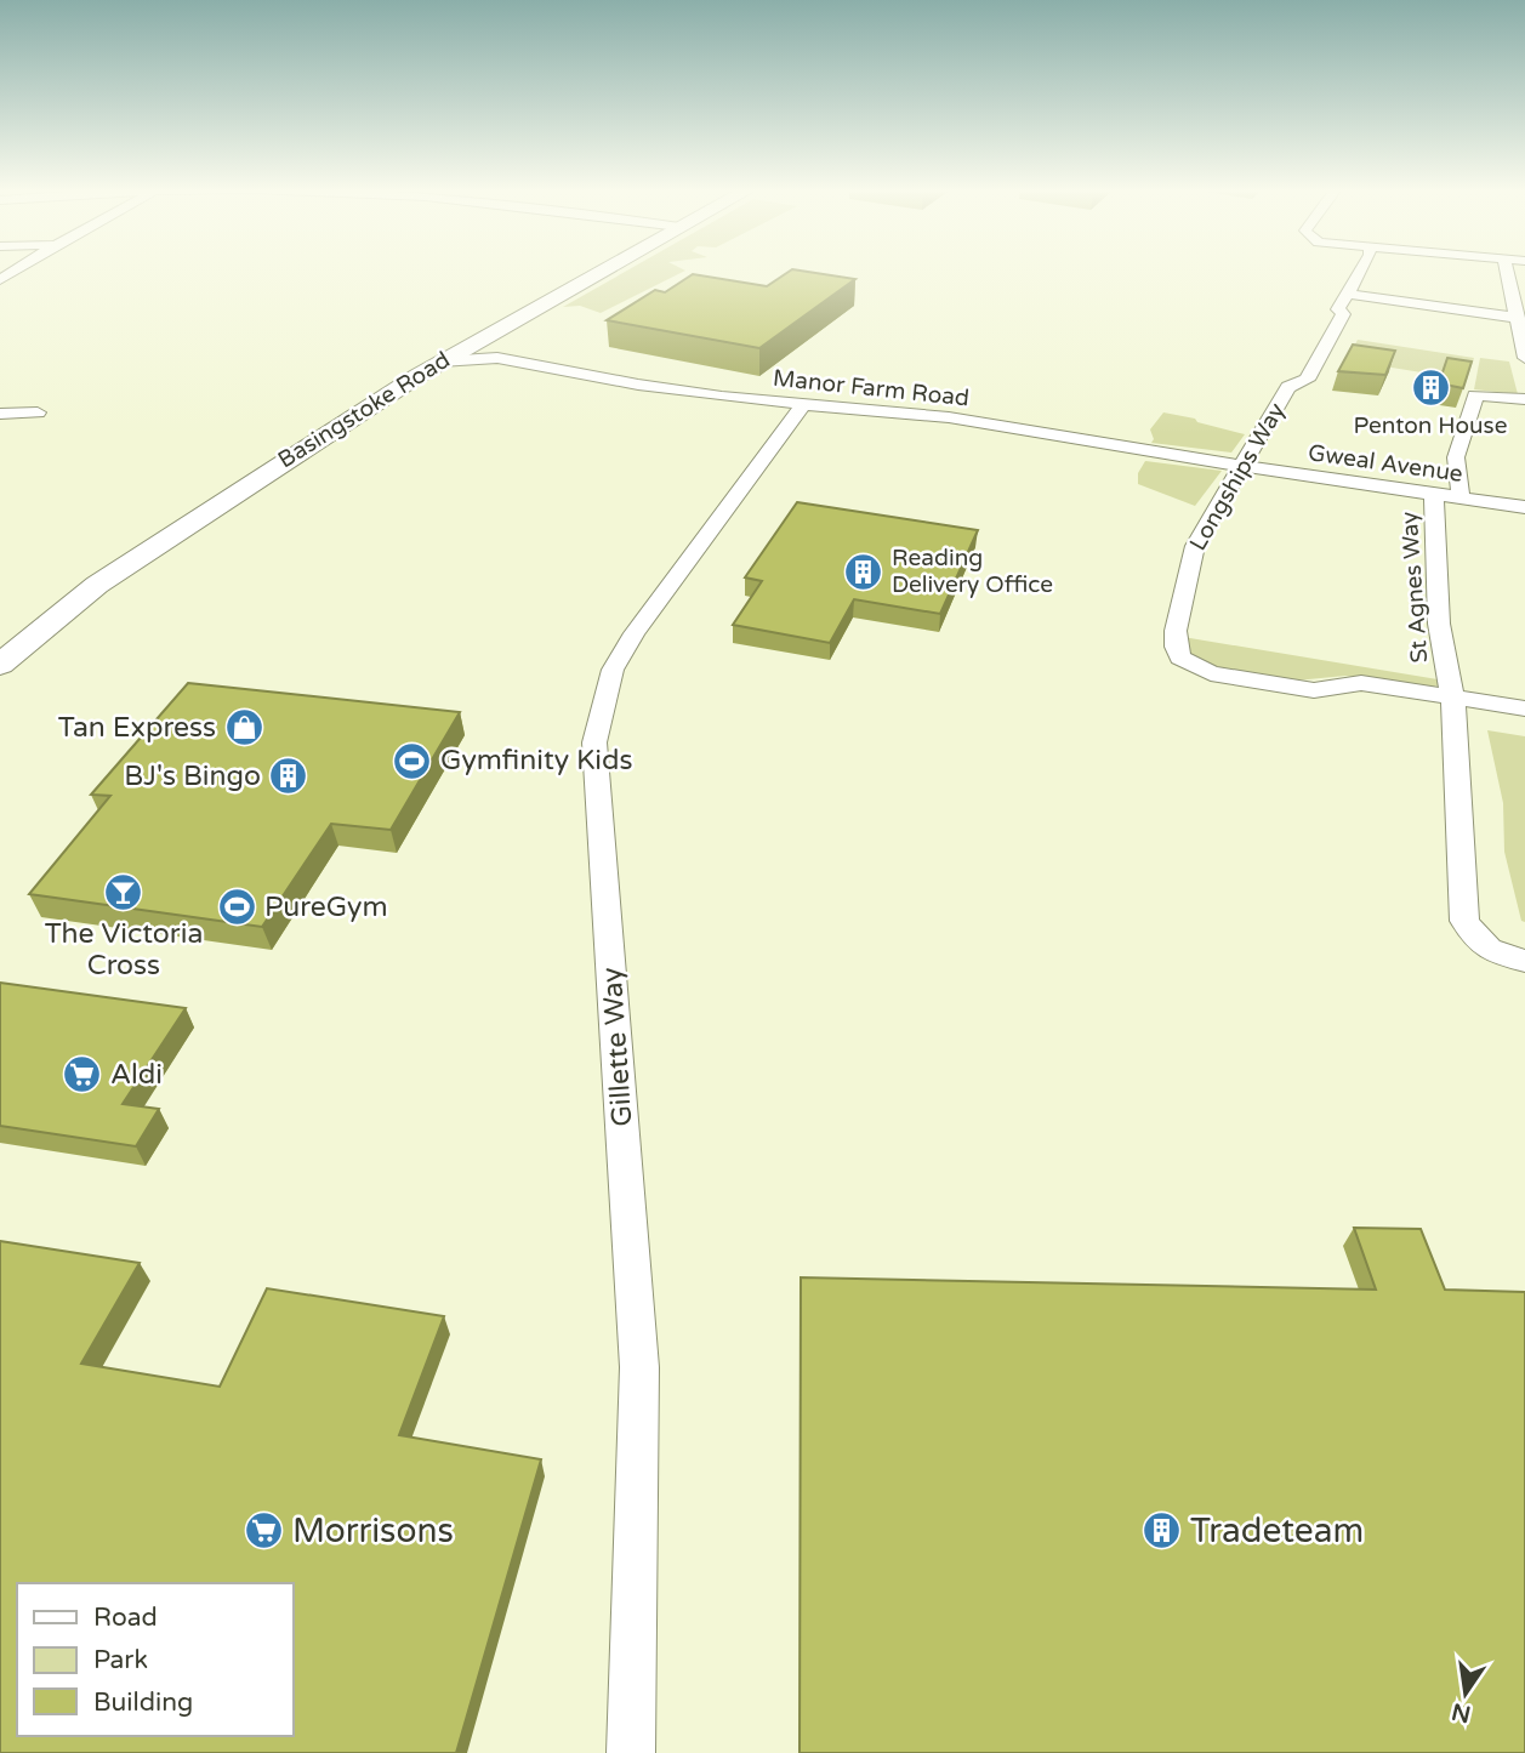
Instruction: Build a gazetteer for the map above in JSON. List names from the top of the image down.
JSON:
{
  "streets": {
    "main road": ["Basingstoke Road"],
    "street": [
      "Manor Farm Road",
      "Gweal Avenue",
      "Longships Way",
      "St Agnes Way",
      "Gillette Way"
    ]
  },
  "crossings": [
    ["Manor Farm Road", "Basingstoke Road"],
    ["Manor Farm Road", "Gweal Avenue"],
    ["Manor Farm Road", "Longships Way"],
    ["Manor Farm Road", "Gillette Way"],
    ["Gweal Avenue", "Longships Way"],
    ["Gweal Avenue", "St Agnes Way"],
    ["Longships Way", "St Agnes Way"]
  ],
  "places": {
    "building": [
      "Penton House",
      "Reading Delivery Office",
      "BJ's Bingo",
      "Tradeteam"
    ],
    "shop": ["Tan Express"],
    "sports": ["Gymfinity Kids", "PureGym"],
    "bar": ["The Victoria Cross"],
    "supermarket": ["Aldi", "Morrisons"]
  },
  "legend": ["Road", "Park", "Building"],
  "north": "bottom"
}
